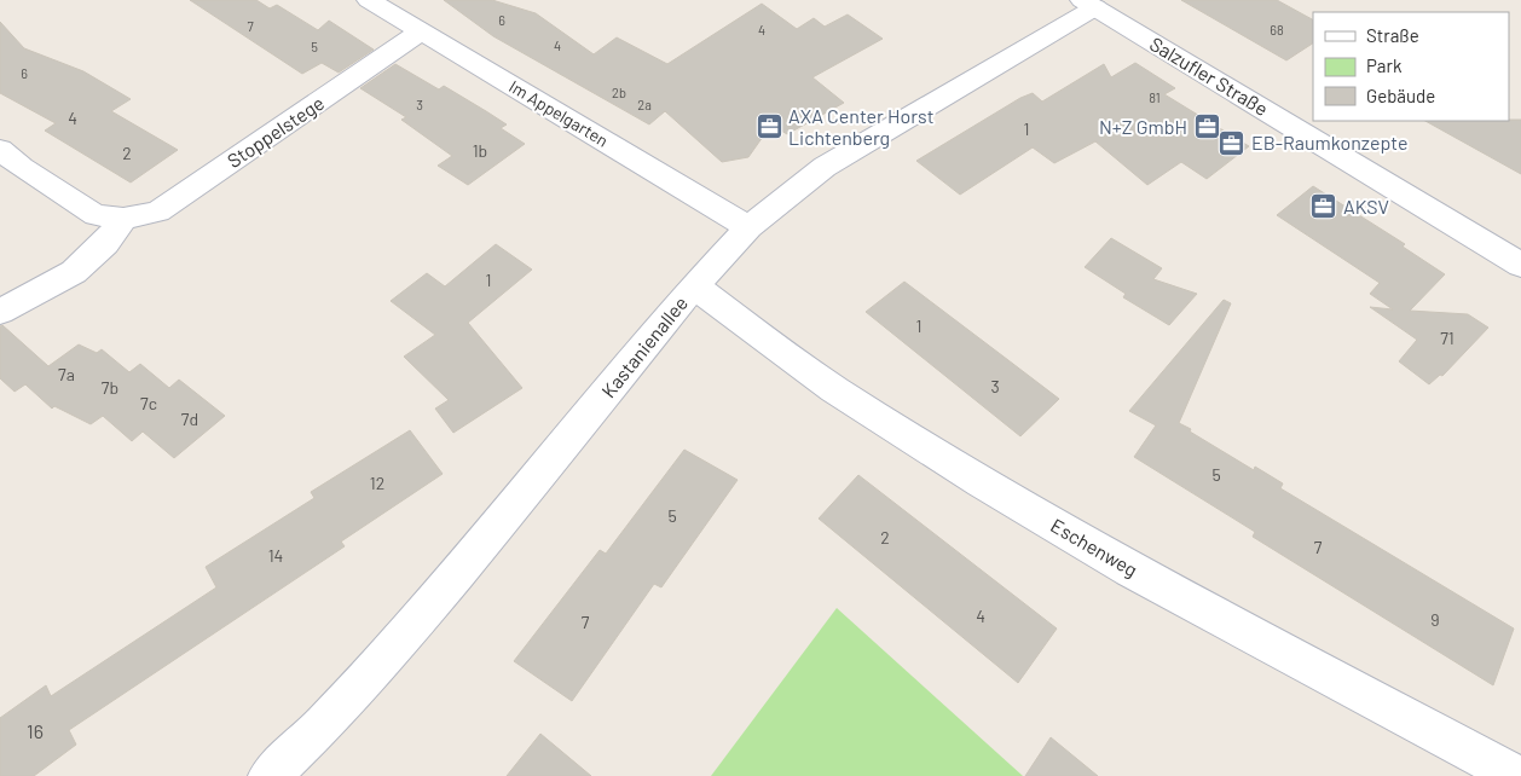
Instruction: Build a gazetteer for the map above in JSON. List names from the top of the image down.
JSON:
{
  "streets": {
    "street": [
      "Salzufler Straße",
      "Im Appelgarten",
      "Stoppelstege",
      "Kastanienallee",
      "Eschenweg"
    ]
  },
  "crossings": [
    ["Salzufler Straße", "Kastanienallee"],
    ["Im Appelgarten", "Stoppelstege"],
    ["Im Appelgarten", "Kastanienallee"],
    ["Kastanienallee", "Eschenweg"]
  ],
  "places": {
    "office": [
      "AXA Center Horst Lichtenberg",
      "N+Z GmbH",
      "EB-Raumkonzepte",
      "AKSV"
    ]
  },
  "house_numbers": [
    "6",
    "7",
    "4",
    "68",
    "4",
    "5",
    "6",
    "2b",
    "81",
    "3",
    "2a",
    "4",
    "1",
    "1b",
    "2",
    "1",
    "1",
    "71",
    "7a",
    "3",
    "7b",
    "7c",
    "7d",
    "5",
    "12",
    "5",
    "2",
    "7",
    "14",
    "4",
    "9",
    "7",
    "16"
  ],
  "legend": ["Straße", "Park", "Gebäude"]
}
